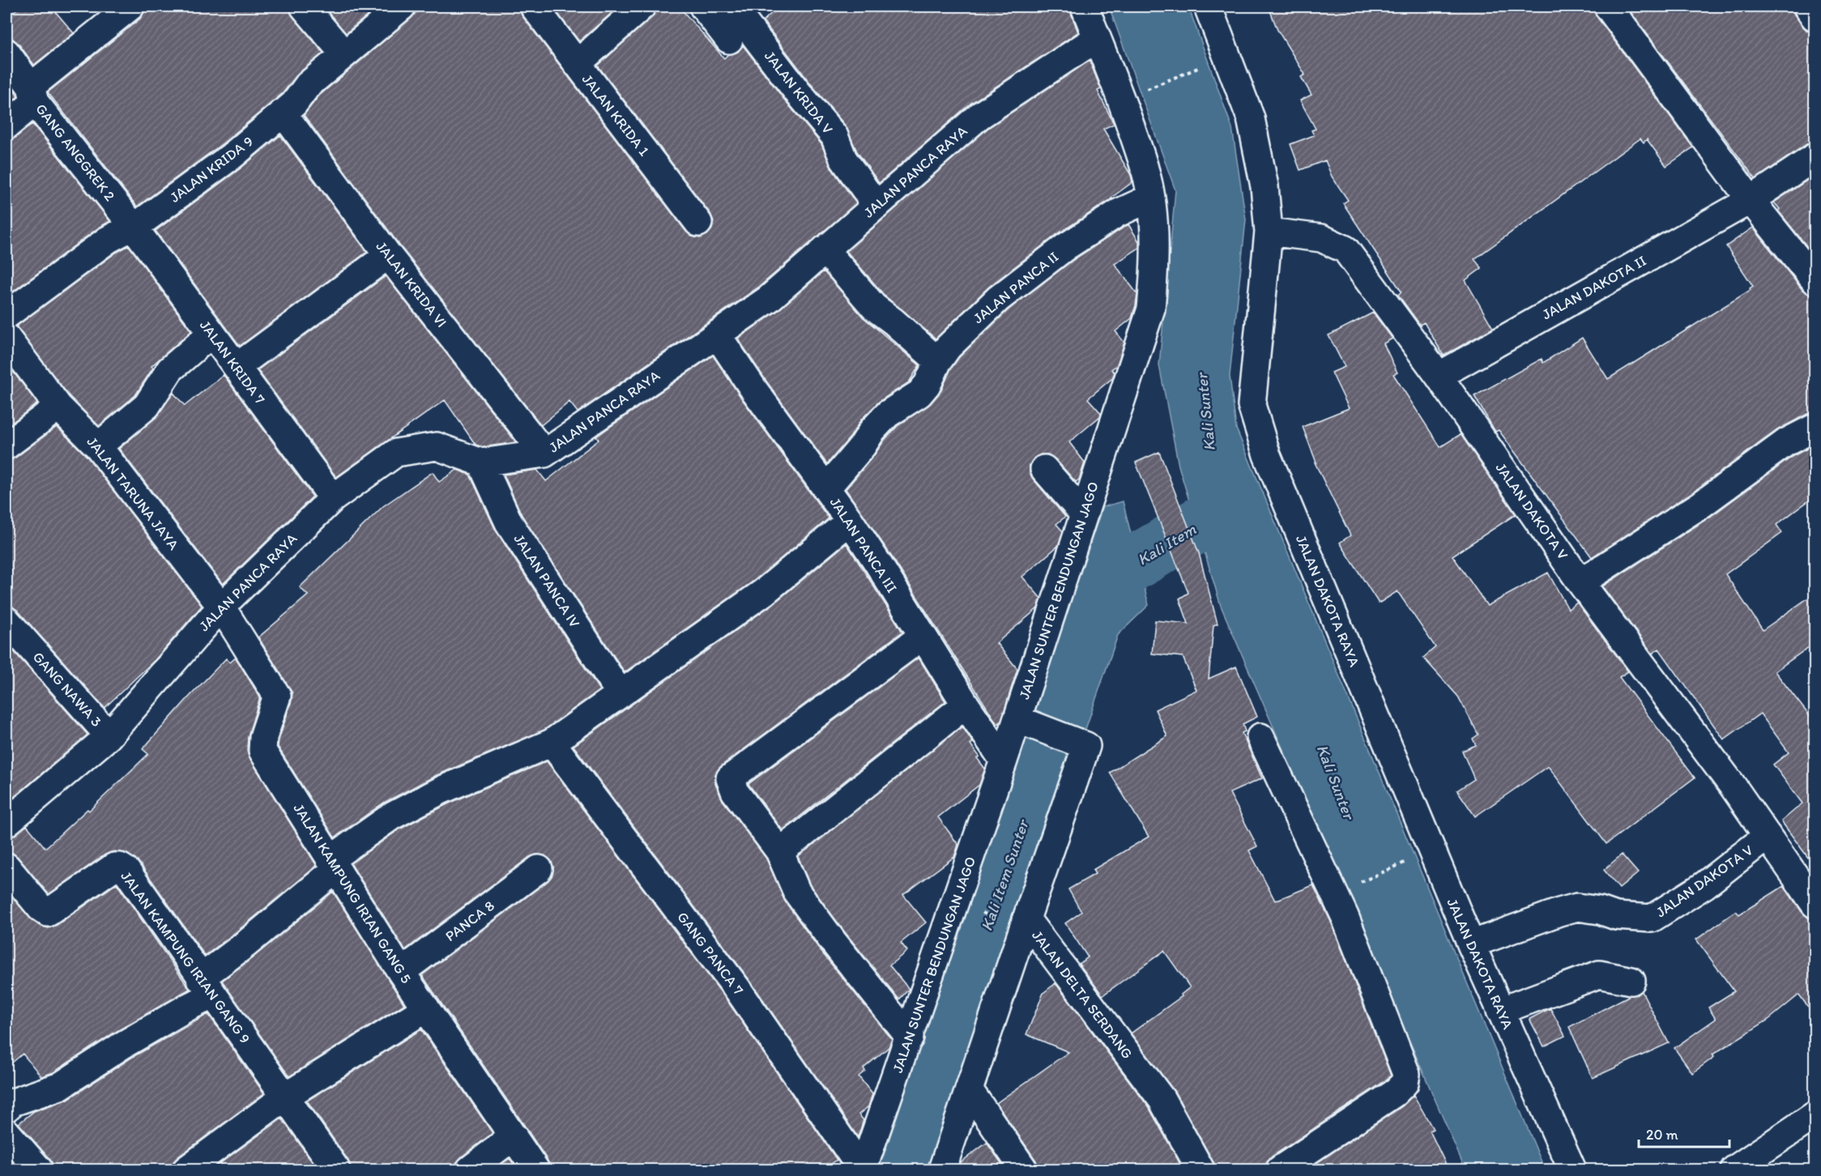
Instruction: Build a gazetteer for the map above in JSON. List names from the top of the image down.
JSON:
{
  "streets": {
    "street": [
      "JALAN KRIDA V",
      "JALAN KRIDA 1",
      "GANG ANGGREK 2",
      "JALAN KRIDA 9",
      "JALAN PANCA RAYA",
      "JALAN KRIDA VI",
      "JALAN PANCA II",
      "JALAN DAKOTA II",
      "JALAN KRIDA 7",
      "JALAN TARUNA JAYA",
      "JALAN DAKOTA V",
      "JALAN PANCA III",
      "JALAN PANCA IV",
      "JALAN SUNTER BENDUNGAN JAGO",
      "JALAN DAKOTA RAYA",
      "GANG NAWA 3",
      "JALAN KAMPUNG IRIAN GANG 5",
      "PANCA 8",
      "GANG PANCA 7",
      "JALAN KAMPUNG IRIAN GANG 9",
      "JALAN DELTA SERDANG"
    ]
  },
  "crossings": [
    ["JALAN KRIDA V", "JALAN PANCA RAYA"],
    ["GANG ANGGREK 2", "JALAN KRIDA 9"],
    ["GANG ANGGREK 2", "JALAN KRIDA 7"],
    ["JALAN KRIDA 9", "JALAN KRIDA VI"],
    ["JALAN KRIDA 9", "JALAN KRIDA 7"],
    ["JALAN KRIDA 9", "JALAN TARUNA JAYA"],
    ["JALAN PANCA RAYA", "JALAN KRIDA VI"],
    ["JALAN PANCA RAYA", "JALAN KRIDA 7"],
    ["JALAN PANCA RAYA", "JALAN TARUNA JAYA"],
    ["JALAN PANCA RAYA", "JALAN PANCA III"],
    ["JALAN PANCA RAYA", "JALAN PANCA IV"],
    ["JALAN PANCA RAYA", "JALAN SUNTER BENDUNGAN JAGO"],
    ["JALAN PANCA RAYA", "GANG NAWA 3"],
    ["JALAN PANCA RAYA", "JALAN KAMPUNG IRIAN GANG 5"],
    ["JALAN PANCA II", "JALAN PANCA III"],
    ["JALAN PANCA II", "JALAN SUNTER BENDUNGAN JAGO"],
    ["JALAN DAKOTA II", "JALAN DAKOTA V"],
    ["JALAN TARUNA JAYA", "JALAN KAMPUNG IRIAN GANG 5"],
    ["JALAN DAKOTA V", "JALAN DAKOTA RAYA"],
    ["JALAN PANCA III", "JALAN SUNTER BENDUNGAN JAGO"],
    ["JALAN SUNTER BENDUNGAN JAGO", "GANG PANCA 7"],
    ["JALAN KAMPUNG IRIAN GANG 5", "PANCA 8"]
  ],
  "water": ["Kali Sunter", "Kali Item", "Kali Item Sunter"],
  "scale_bar": "20 m"
}
